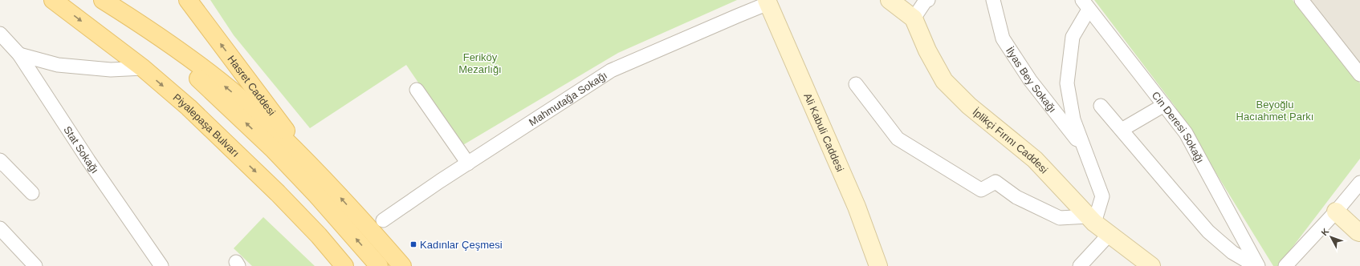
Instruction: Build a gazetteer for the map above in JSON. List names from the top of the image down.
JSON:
{
  "streets": {
    "main road": ["Hasret Caddesi", "Piyalepaşa Bulvarı"],
    "street": [
      "İlyas Bey Sokağı",
      "Mahmutağa Sokağı",
      "Cin Deresi Sokağı",
      "Ali Kabuli Caddesi",
      "İplikçi Fırını Caddesi",
      "Stat Sokağı"
    ]
  },
  "crossings": [
    ["Mahmutağa Sokağı", "Ali Kabuli Caddesi"]
  ],
  "parks": ["Feriköy Mezarlığı", "Beyoğlu Hacıahmet Parkı"],
  "places": {
    "transit": ["Kadınlar Çeşmesi"]
  },
  "north": "top left"
}
